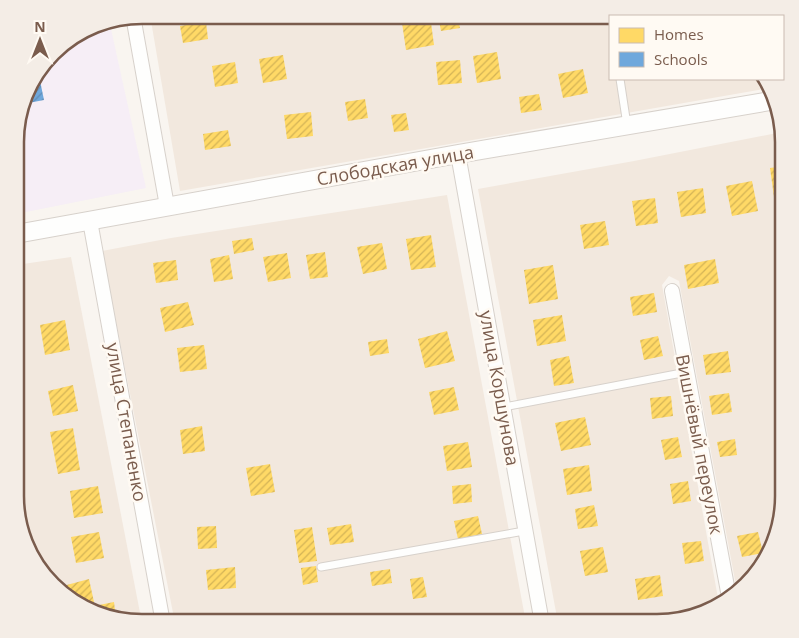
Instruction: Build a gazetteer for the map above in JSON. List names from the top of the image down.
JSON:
{
  "streets": {
    "street": [
      "Слободская улица",
      "улица Коршунова",
      "улица Степаненко",
      "Вишнёвый переулок"
    ]
  },
  "crossings": [
    ["Слободская улица", "улица Коршунова"],
    ["Слободская улица", "улица Степаненко"]
  ],
  "legend": ["Homes", "Schools"],
  "north": "top"
}
